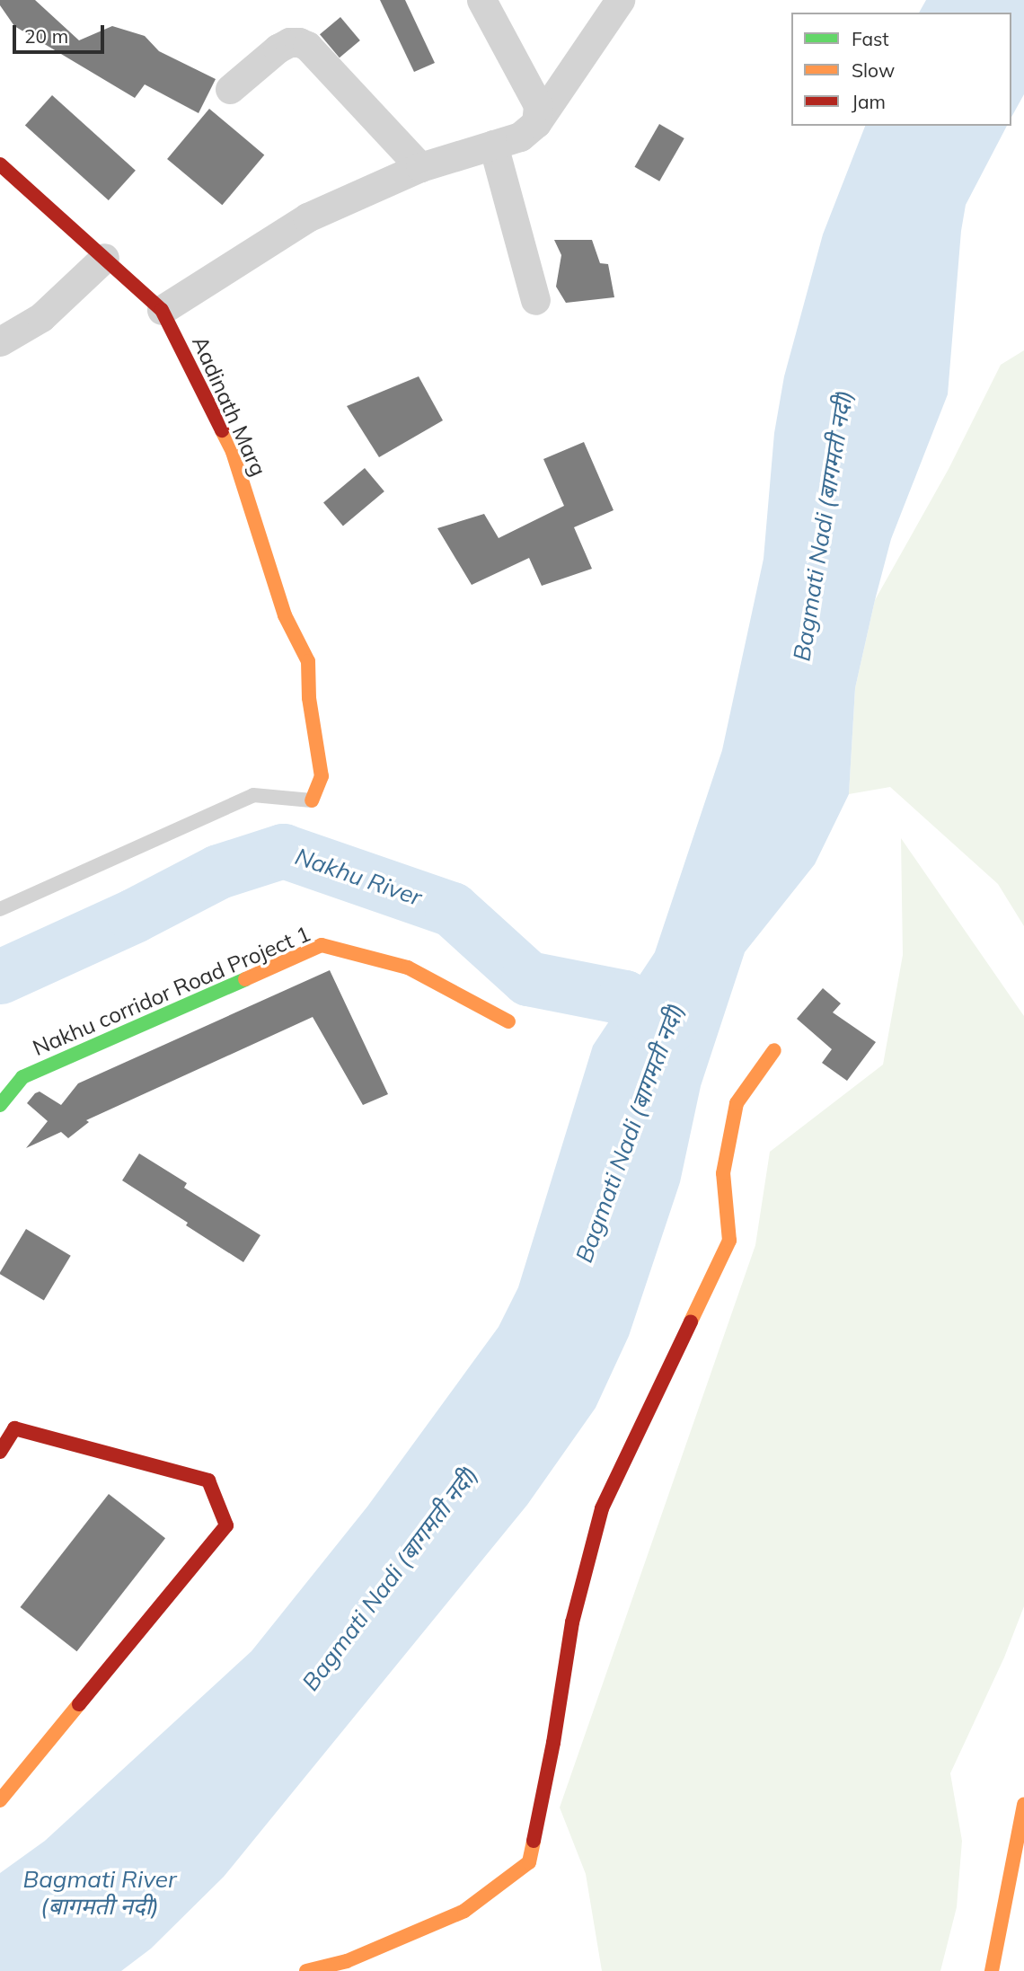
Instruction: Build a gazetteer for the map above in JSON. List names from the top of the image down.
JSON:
{
  "streets": {
    "street": ["Aadinath Marg", "Nakhu corridor Road Project 1"]
  },
  "water": ["Bagmati Nadi (बागमती नदी)", "Nakhu River", "Bagmati River (बागमती नदी)"],
  "legend": ["Fast", "Slow", "Jam"],
  "scale_bar": "20 m"
}
